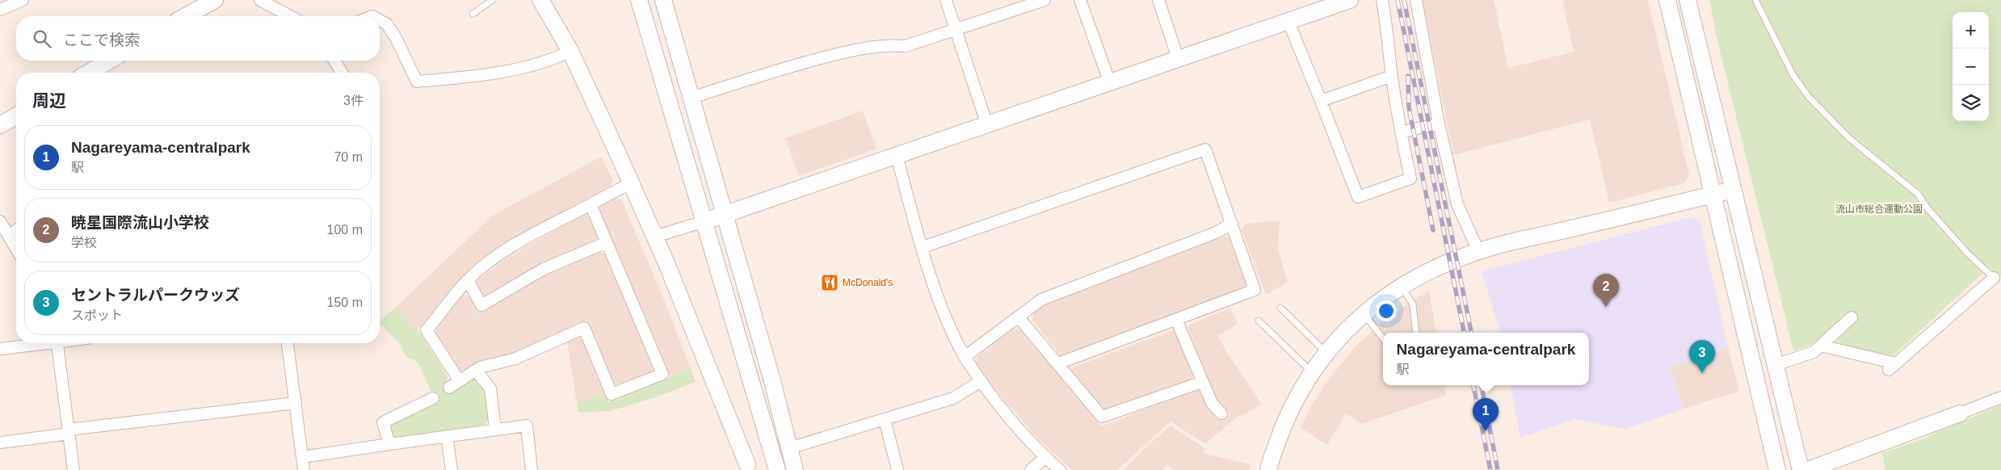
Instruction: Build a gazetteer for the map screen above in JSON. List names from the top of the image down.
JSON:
{
  "parks": ["流山市総合運動公園"],
  "places": {
    "restaurant": ["McDonald's"]
  },
  "page": {
    "map_buttons": ["+", "−"],
    "search": "ここで検索",
    "heading": ["周辺", "3件"],
    "list": [
      {
        "mark": "1",
        "name": "Nagareyama-centralpark",
        "note": "駅",
        "value": "70 m"
      },
      {
        "mark": "2",
        "name": "暁星国際流山小学校",
        "note": "学校",
        "value": "100 m"
      },
      {
        "mark": "3",
        "name": "セントラルパークウッズ",
        "note": "スポット",
        "value": "150 m"
      }
    ],
    "pins": ["2", "3", "1"],
    "popup": ["Nagareyama-centralpark", "駅"]
  }
}
